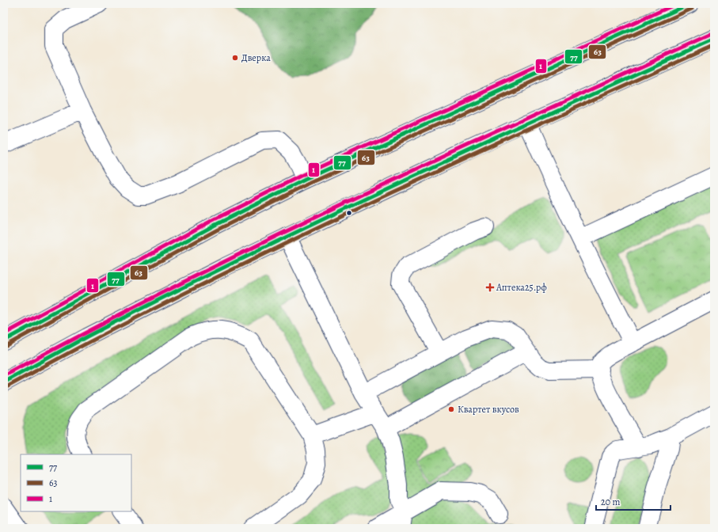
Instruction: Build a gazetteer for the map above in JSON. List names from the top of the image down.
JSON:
{
  "places": {
    "other": ["Дверка", "Квартет вкусов"],
    "health": ["Аптека25.рф"]
  },
  "lines": ["transit line 77", "transit line 1", "transit line 63"],
  "legend": ["77", "63", "1"],
  "scale_bar": "20 m"
}
